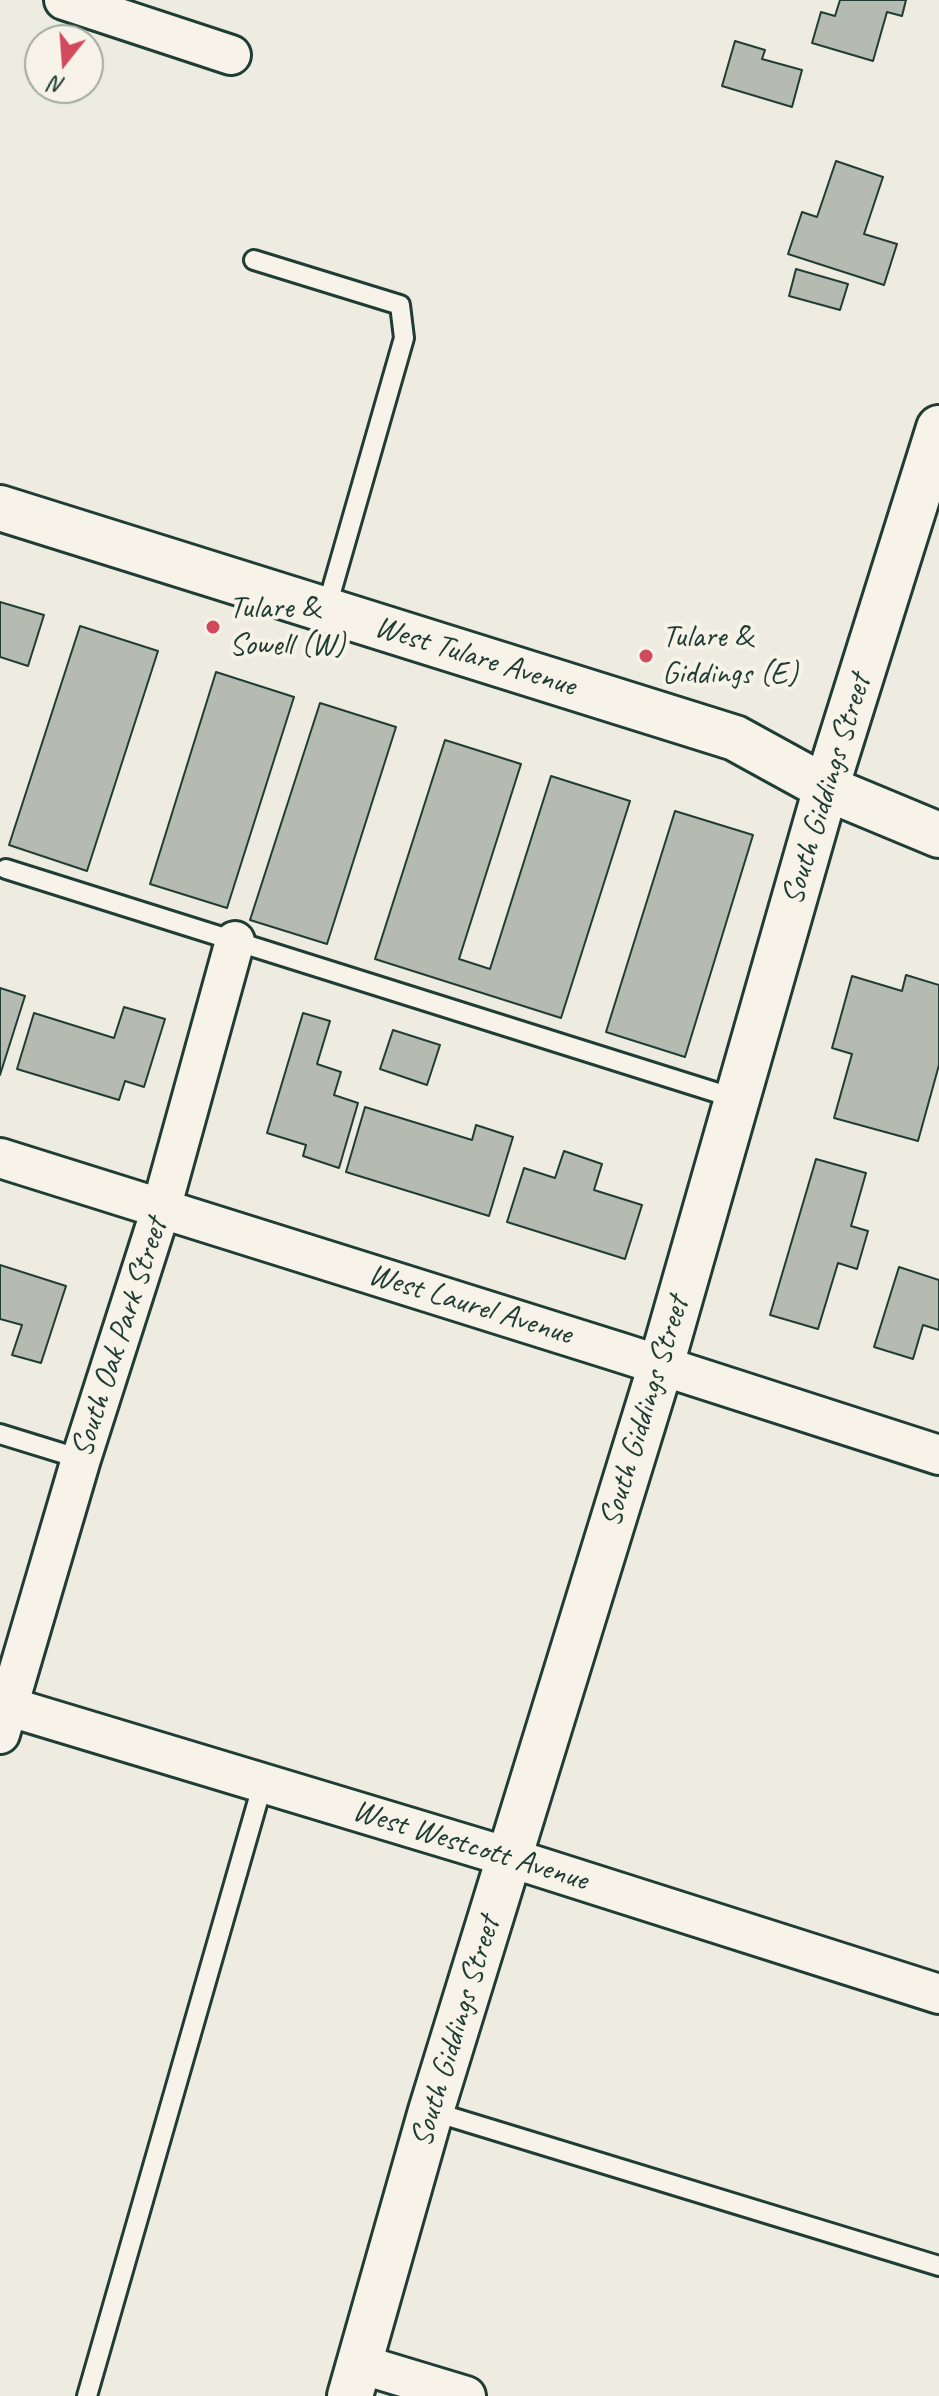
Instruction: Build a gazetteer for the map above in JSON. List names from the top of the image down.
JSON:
{
  "streets": {
    "street": [
      "West Tulare Avenue",
      "South Giddings Street",
      "West Laurel Avenue",
      "South Oak Park Street",
      "West Westcott Avenue"
    ]
  },
  "crossings": [
    ["West Tulare Avenue", "South Giddings Street"],
    ["South Giddings Street", "West Laurel Avenue"],
    ["South Giddings Street", "West Westcott Avenue"],
    ["West Laurel Avenue", "South Oak Park Street"],
    ["South Oak Park Street", "West Westcott Avenue"]
  ],
  "places": ["Tulare & Sowell (W)", "Tulare & Giddings (E)"],
  "north": "bottom"
}
